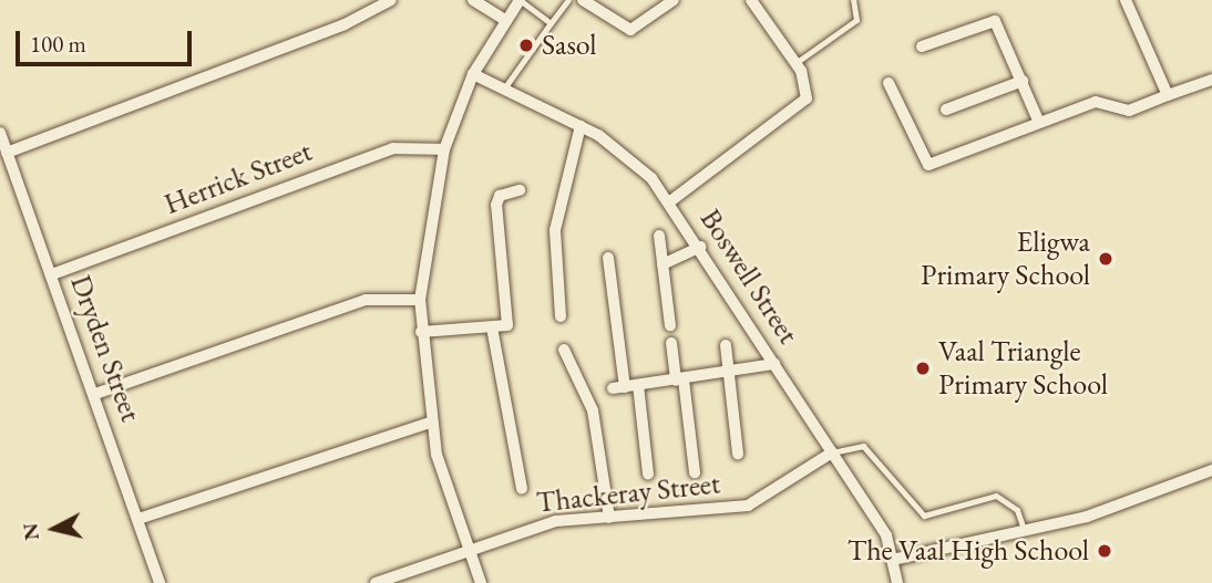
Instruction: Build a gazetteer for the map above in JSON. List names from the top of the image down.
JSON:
{
  "streets": {
    "street": [
      "Herrick Street",
      "Boswell Street",
      "Dryden Street",
      "Thackeray Street"
    ]
  },
  "crossings": [
    ["Herrick Street", "Dryden Street"],
    ["Boswell Street", "Thackeray Street"]
  ],
  "places": [
    "Sasol",
    "Eligwa Primary School",
    "Vaal Triangle Primary School",
    "The Vaal High School"
  ],
  "scale_bar": "100 m",
  "north": "left"
}
